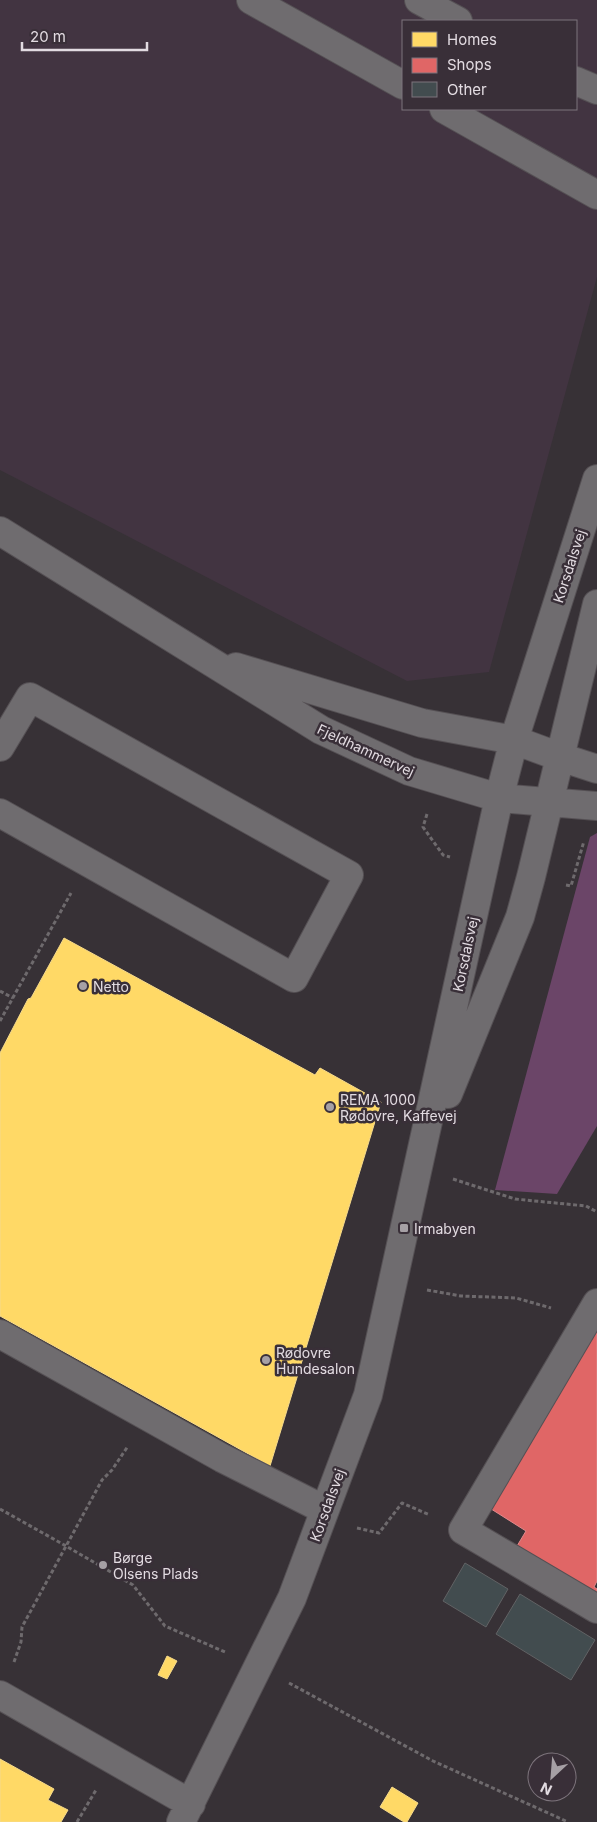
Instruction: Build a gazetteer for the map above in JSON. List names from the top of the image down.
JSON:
{
  "streets": {
    "street": ["Korsdalsvej", "Fjeldhammervej"]
  },
  "crossings": [
    ["Korsdalsvej", "Fjeldhammervej"]
  ],
  "places": {
    "other": [
      "Netto",
      "REMA 1000 Rødovre, Kaffevej",
      "Rødovre Hundesalon",
      "Børge Olsens Plads"
    ],
    "transit": ["Irmabyen"]
  },
  "legend": ["Homes", "Shops", "Other"],
  "scale_bar": "20 m",
  "north": "bottom left"
}
